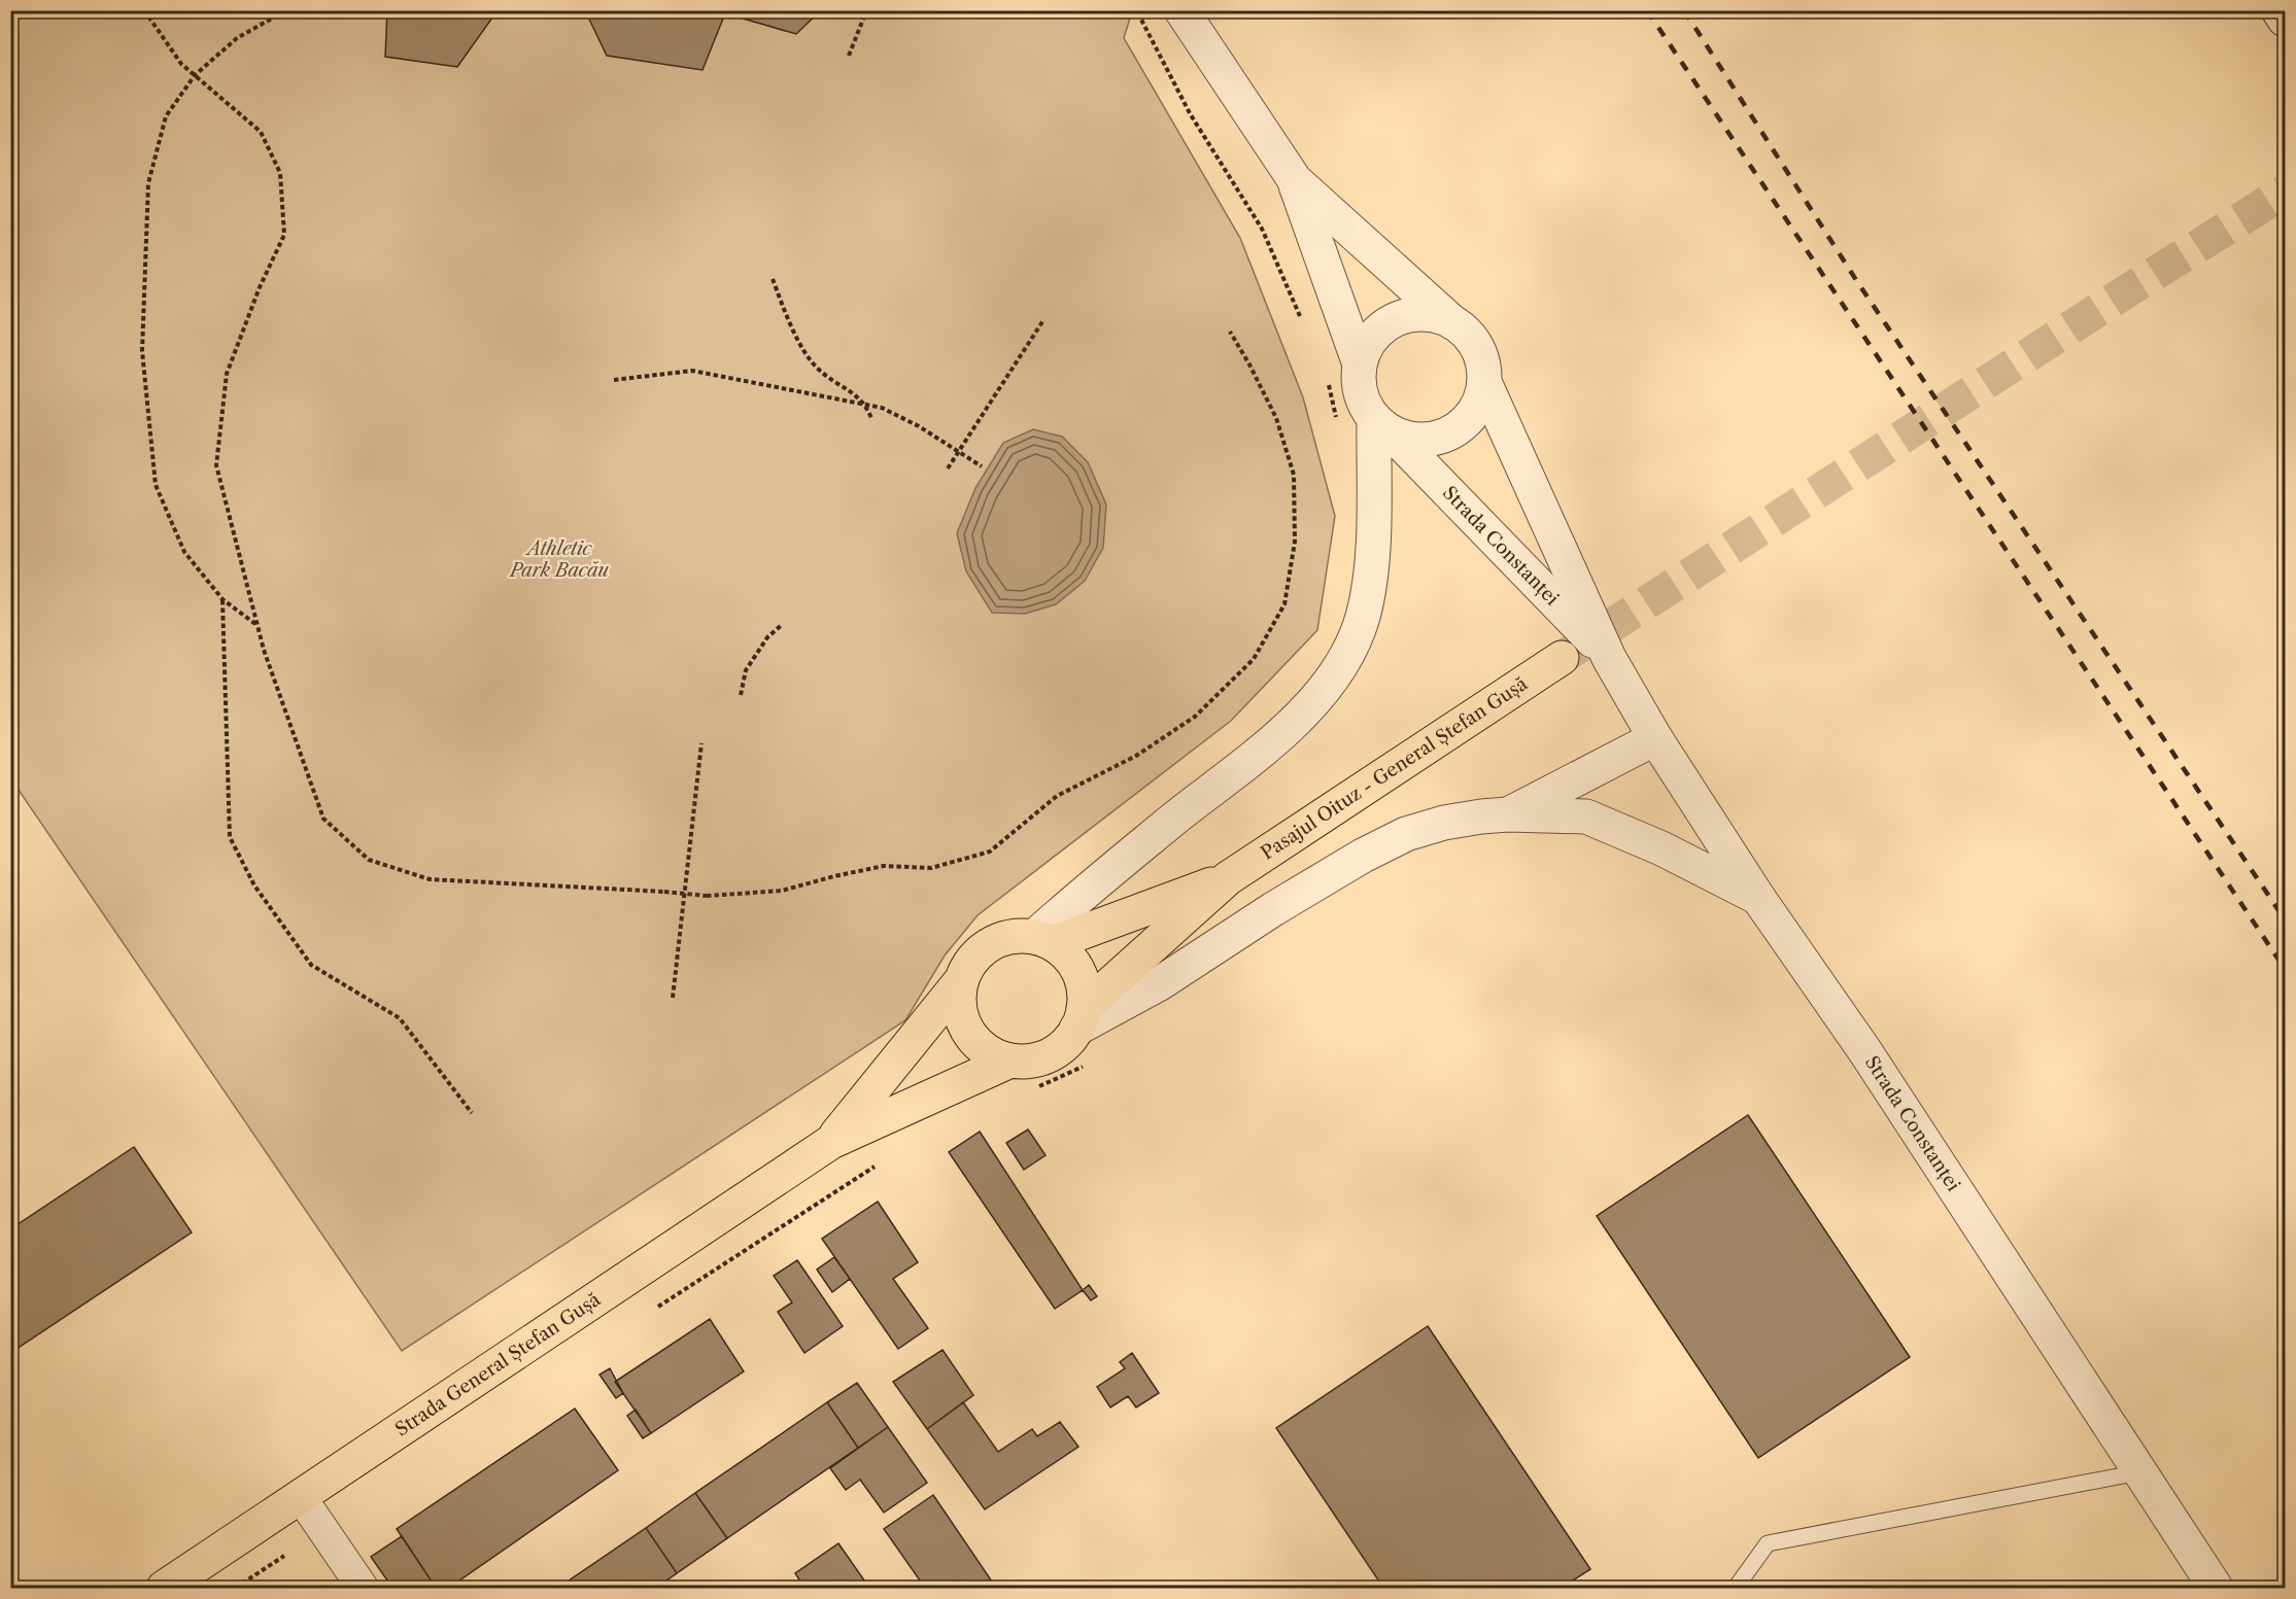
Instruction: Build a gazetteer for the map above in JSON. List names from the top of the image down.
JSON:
{
  "streets": {
    "main road": ["Pasajul Oituz - General Ștefan Gușă", "Strada General Ștefan Gușă"],
    "street": ["Strada Constanței"]
  },
  "crossings": [
    ["Pasajul Oituz - General Ștefan Gușă", "Strada General Ștefan Gușă"]
  ],
  "parks": ["Athletic Park Bacău"]
}
